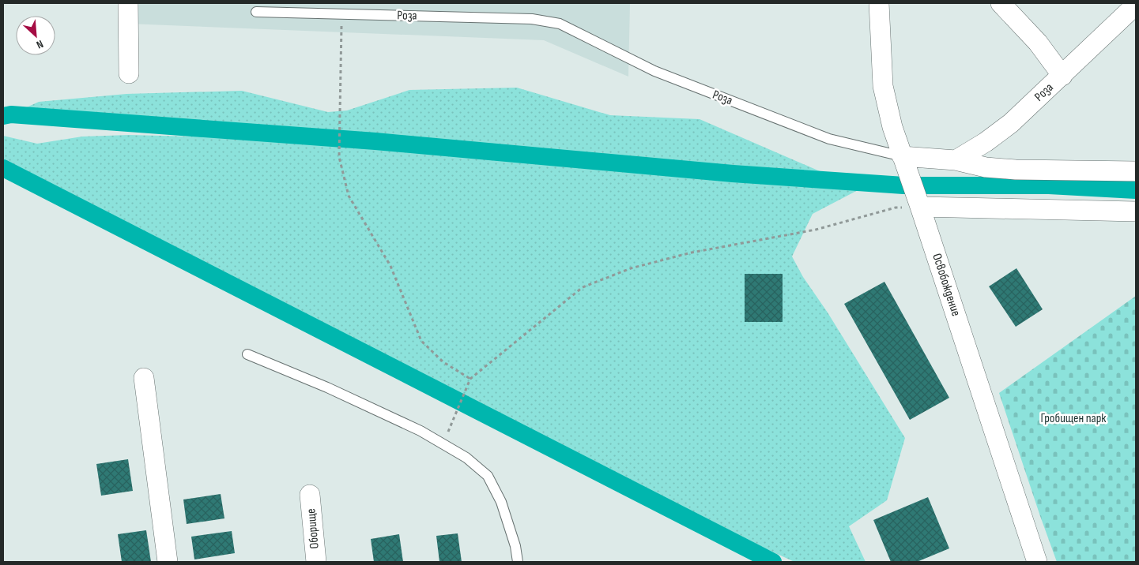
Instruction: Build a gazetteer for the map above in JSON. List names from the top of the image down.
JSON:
{
  "streets": {
    "street": ["Роза", "Освобождение", "Оборище"]
  },
  "crossings": [
    ["Роза", "Освобождение"]
  ],
  "parks": ["Гробищен парк"],
  "north": "bottom right"
}
